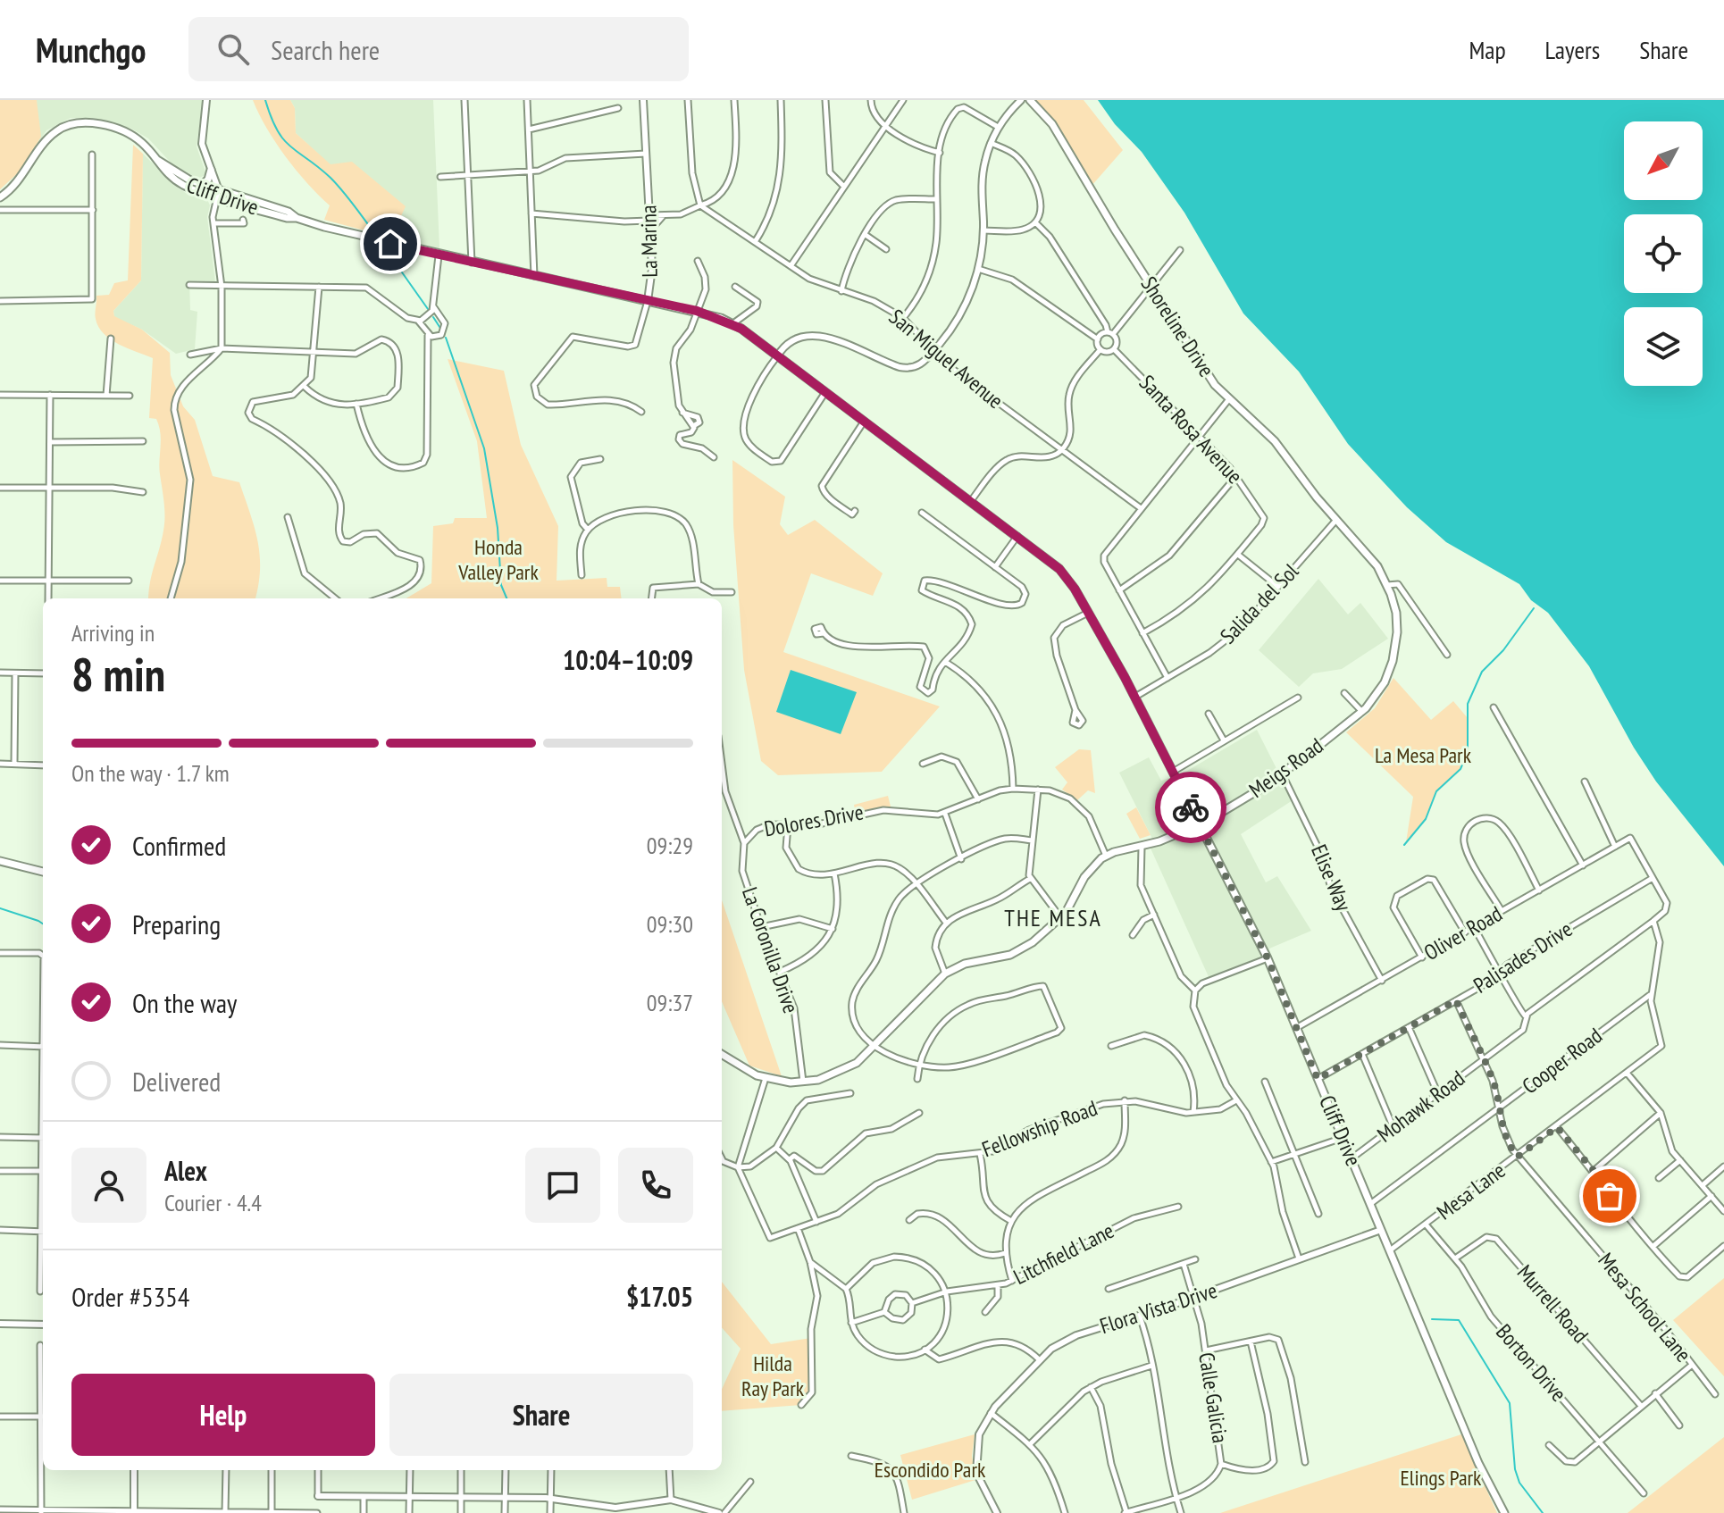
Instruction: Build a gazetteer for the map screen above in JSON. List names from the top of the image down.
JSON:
{
  "streets": {
    "main road": ["Cliff Drive", "Shoreline Drive", "Meigs Road"],
    "street": [
      "La Marina",
      "San Miguel Avenue",
      "Santa Rosa Avenue",
      "Salida del Sol",
      "Dolores Drive",
      "Elise Way",
      "Oliver Road",
      "La Coronilla Drive",
      "Palisades Drive",
      "Cooper Road",
      "Mohawk Road",
      "Fellowship Road",
      "Mesa Lane",
      "Litchfield Lane",
      "Murrell Road",
      "Mesa School Lane",
      "Flora Vista Drive",
      "Borton Drive",
      "Calle Galicia"
    ]
  },
  "crossings": [
    ["Cliff Drive", "La Marina"],
    ["Cliff Drive", "Salida del Sol"],
    ["Cliff Drive", "Meigs Road"],
    ["Cliff Drive", "Oliver Road"],
    ["Cliff Drive", "Palisades Drive"],
    ["Cliff Drive", "Cooper Road"],
    ["Cliff Drive", "Mohawk Road"],
    ["Cliff Drive", "Mesa Lane"],
    ["Cliff Drive", "Flora Vista Drive"],
    ["Shoreline Drive", "Salida del Sol"],
    ["Shoreline Drive", "Meigs Road"],
    ["Meigs Road", "Dolores Drive"],
    ["Meigs Road", "Elise Way"],
    ["Dolores Drive", "La Coronilla Drive"],
    ["Elise Way", "Oliver Road"],
    ["Oliver Road", "Palisades Drive"],
    ["Palisades Drive", "Mesa School Lane"],
    ["Cooper Road", "Mesa Lane"],
    ["Cooper Road", "Mesa School Lane"],
    ["Mohawk Road", "Mesa School Lane"],
    ["Mesa Lane", "Mesa School Lane"],
    ["Mesa Lane", "Borton Drive"],
    ["Murrell Road", "Borton Drive"],
    ["Flora Vista Drive", "Calle Galicia"]
  ],
  "districts": ["THE MESA"],
  "parks": [
    "Honda Valley Park",
    "La Mesa Park",
    "Hilda Ray Park",
    "Escondido Park",
    "Elings Park"
  ],
  "north": "bottom left",
  "page": {
    "header": "Munchgo",
    "search": "Search here",
    "nav": ["Map", "Layers", "Share"],
    "heading": ["8 min", "Arriving in", "10:04–10:09"],
    "panel": [
      "Alex",
      "Courier · 4.4",
      "Order #5354",
      "$17.05"
    ],
    "bar": "On the way · 1.7 km",
    "list": [
      ["Confirmed", "09:29"],
      ["Preparing", "09:30"],
      ["On the way", "09:37"],
      "Delivered"
    ],
    "buttons": ["Help", "Share"]
  }
}
